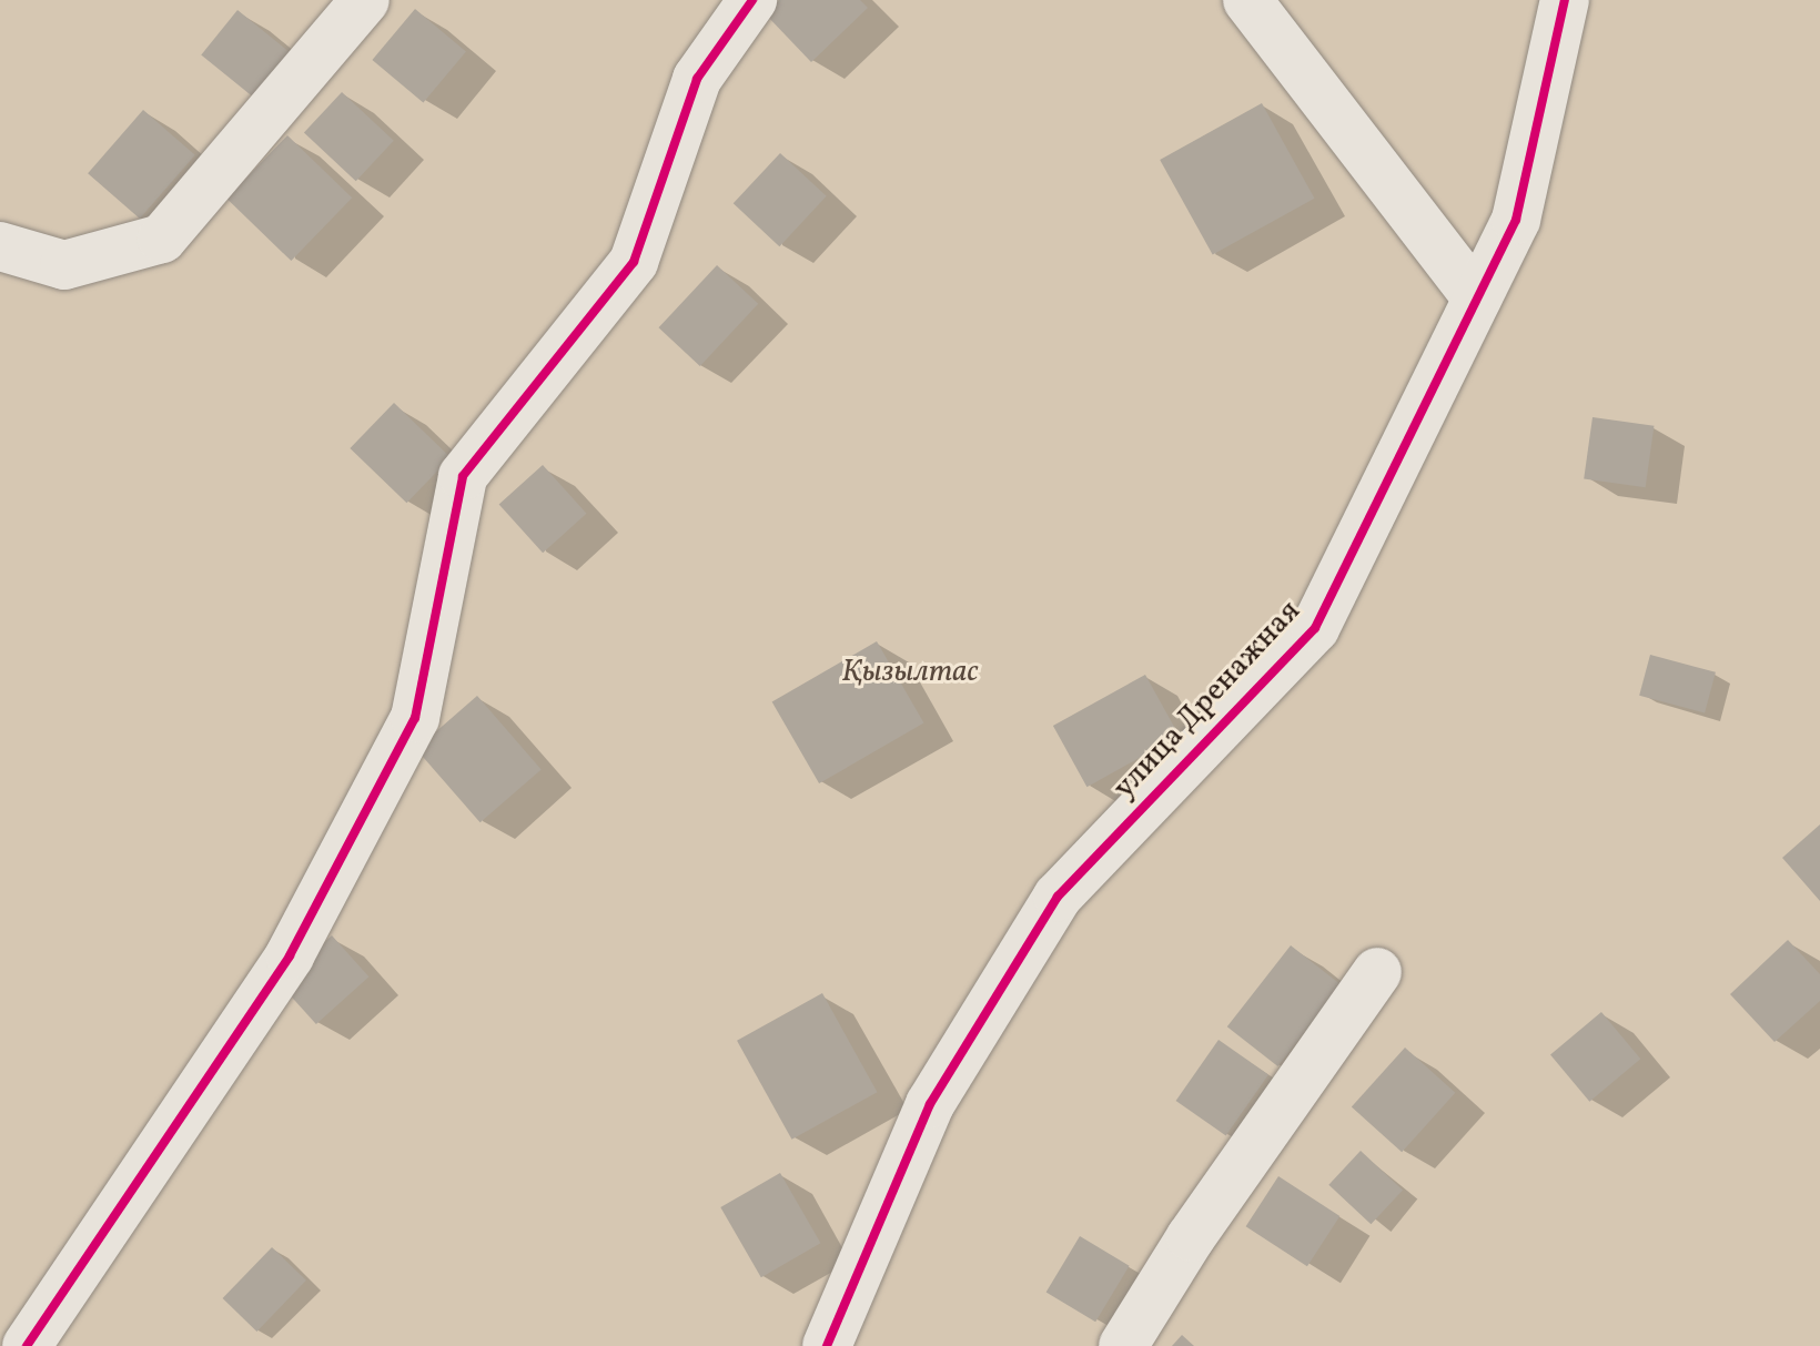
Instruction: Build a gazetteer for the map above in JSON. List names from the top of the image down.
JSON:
{
  "streets": {
    "street": ["улица Дренажная"]
  },
  "parks": ["Қызылтас"]
}
